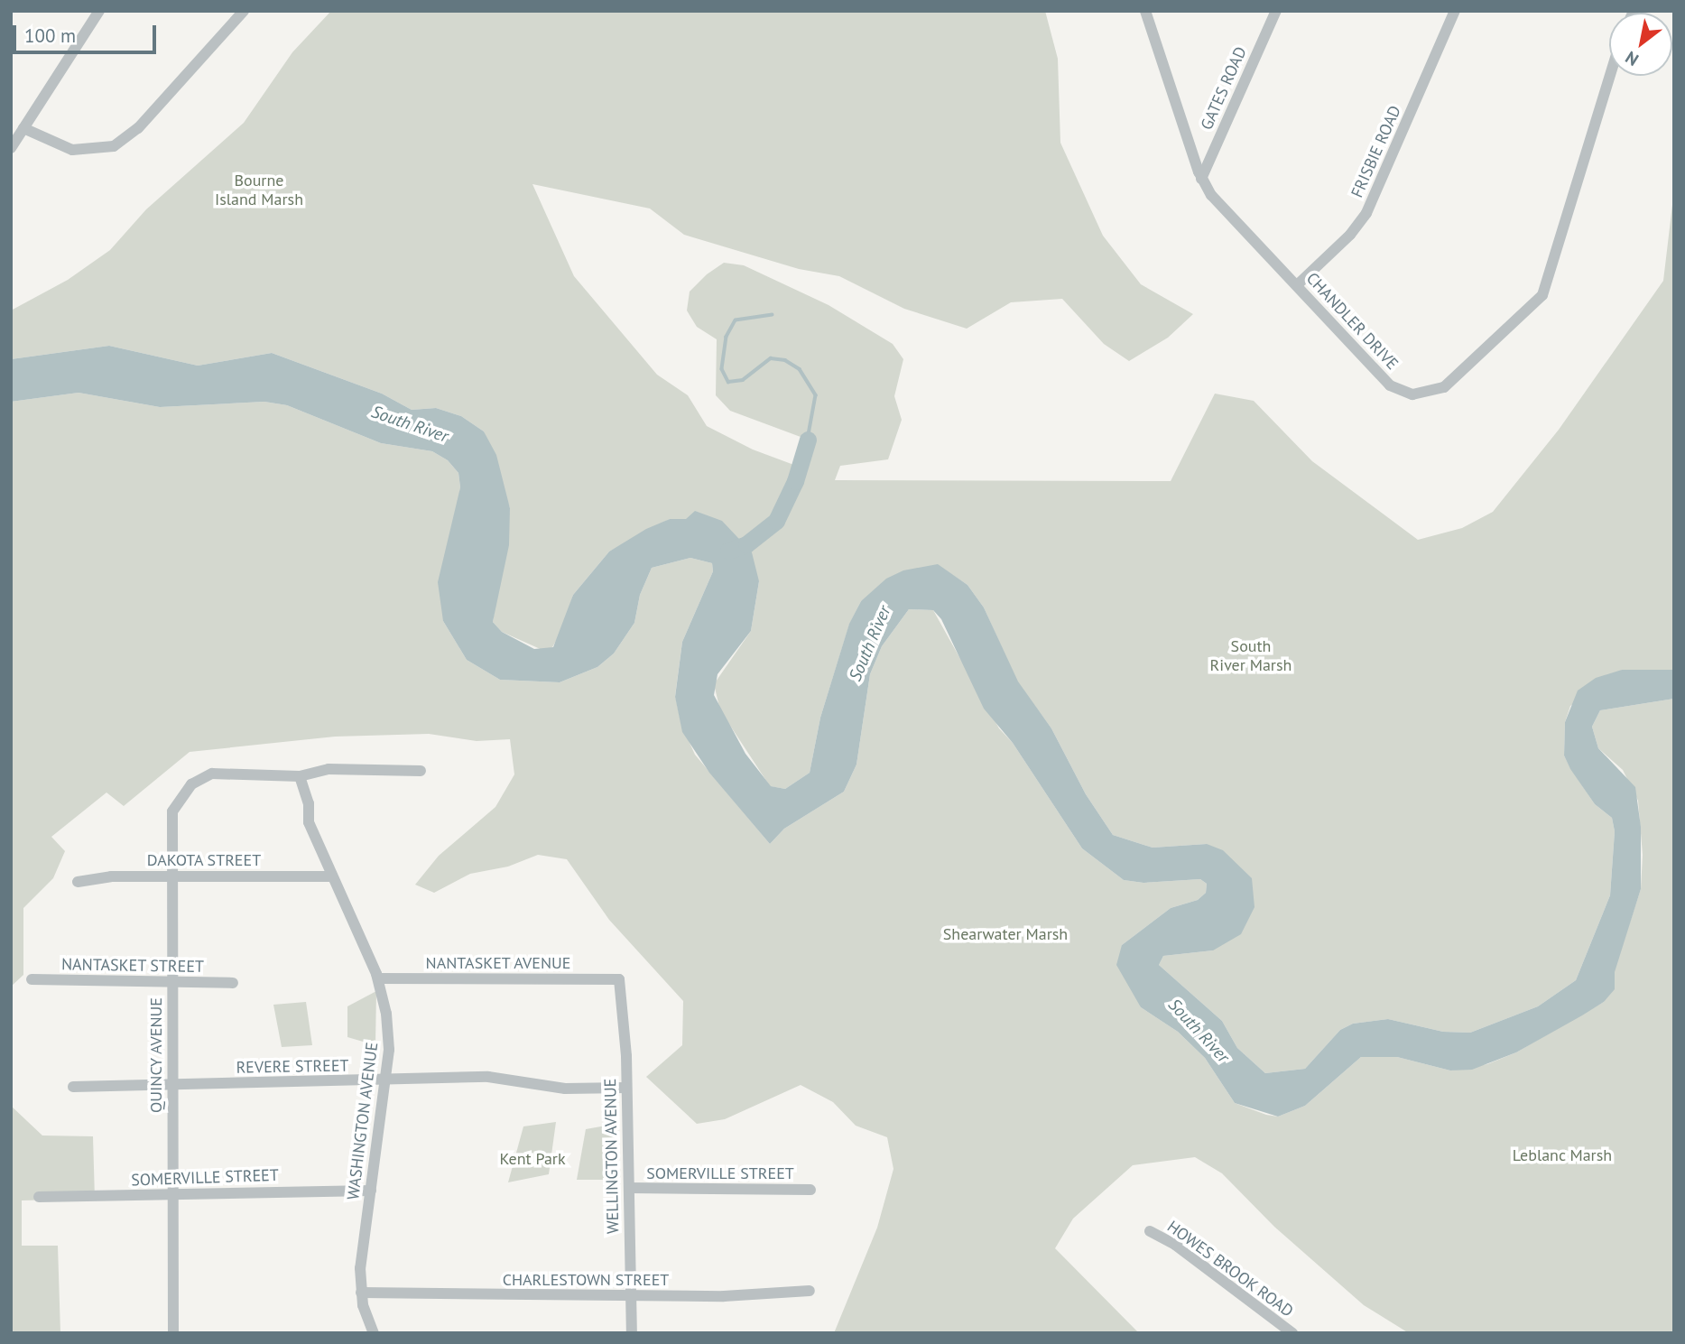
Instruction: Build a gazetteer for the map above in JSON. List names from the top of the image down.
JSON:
{
  "streets": {
    "street": [
      "GATES ROAD",
      "FRISBIE ROAD",
      "CHANDLER DRIVE",
      "DAKOTA STREET",
      "NANTASKET AVENUE",
      "NANTASKET STREET",
      "QUINCY AVENUE",
      "REVERE STREET",
      "WASHINGTON AVENUE",
      "WELLINGTON AVENUE",
      "SOMERVILLE STREET",
      "HOWES BROOK ROAD",
      "CHARLESTOWN STREET"
    ]
  },
  "crossings": [
    ["GATES ROAD", "CHANDLER DRIVE"],
    ["FRISBIE ROAD", "CHANDLER DRIVE"],
    ["DAKOTA STREET", "QUINCY AVENUE"],
    ["DAKOTA STREET", "WASHINGTON AVENUE"],
    ["NANTASKET AVENUE", "WASHINGTON AVENUE"],
    ["NANTASKET AVENUE", "WELLINGTON AVENUE"],
    ["NANTASKET STREET", "QUINCY AVENUE"],
    ["QUINCY AVENUE", "REVERE STREET"],
    ["QUINCY AVENUE", "WASHINGTON AVENUE"],
    ["QUINCY AVENUE", "SOMERVILLE STREET"],
    ["REVERE STREET", "WASHINGTON AVENUE"],
    ["REVERE STREET", "WELLINGTON AVENUE"],
    ["WASHINGTON AVENUE", "SOMERVILLE STREET"],
    ["WASHINGTON AVENUE", "CHARLESTOWN STREET"],
    ["WELLINGTON AVENUE", "SOMERVILLE STREET"],
    ["WELLINGTON AVENUE", "CHARLESTOWN STREET"]
  ],
  "water": ["South River"],
  "parks": [
    "Bourne Island Marsh",
    "South River Marsh",
    "Shearwater Marsh",
    "Leblanc Marsh",
    "Kent Park"
  ],
  "scale_bar": "100 m",
  "north": "bottom left"
}
